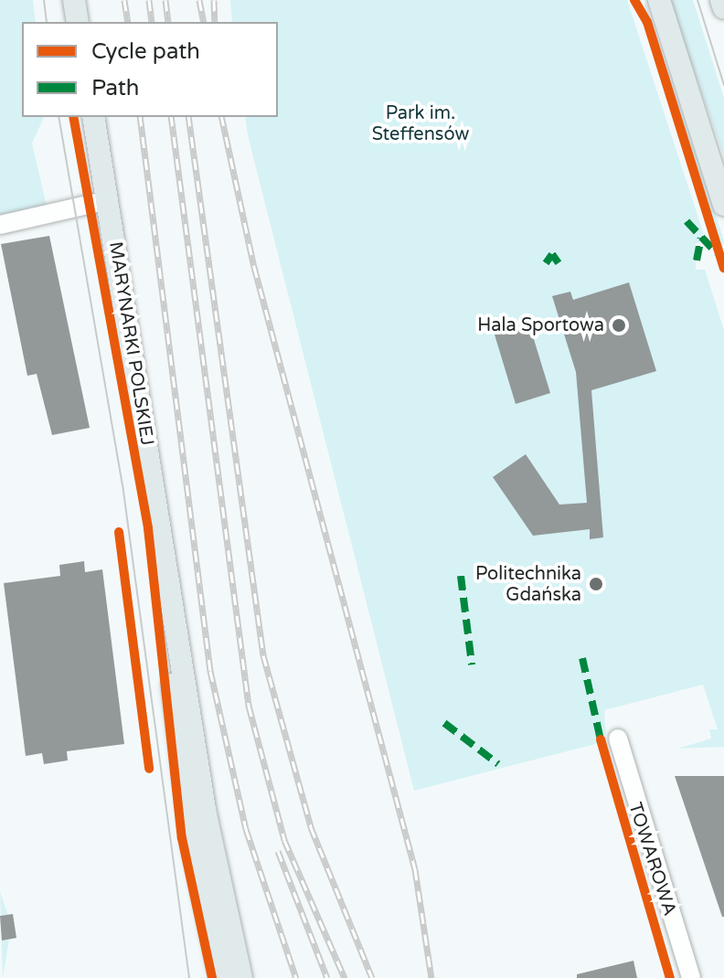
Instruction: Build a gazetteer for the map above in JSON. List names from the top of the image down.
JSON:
{
  "streets": {
    "main road": ["MARYNARKI POLSKIEJ"],
    "street": ["TOWAROWA"]
  },
  "parks": ["Park im. Steffensów"],
  "places": ["Hala Sportowa", "Politechnika Gdańska"],
  "legend": ["Cycle path", "Path"]
}
